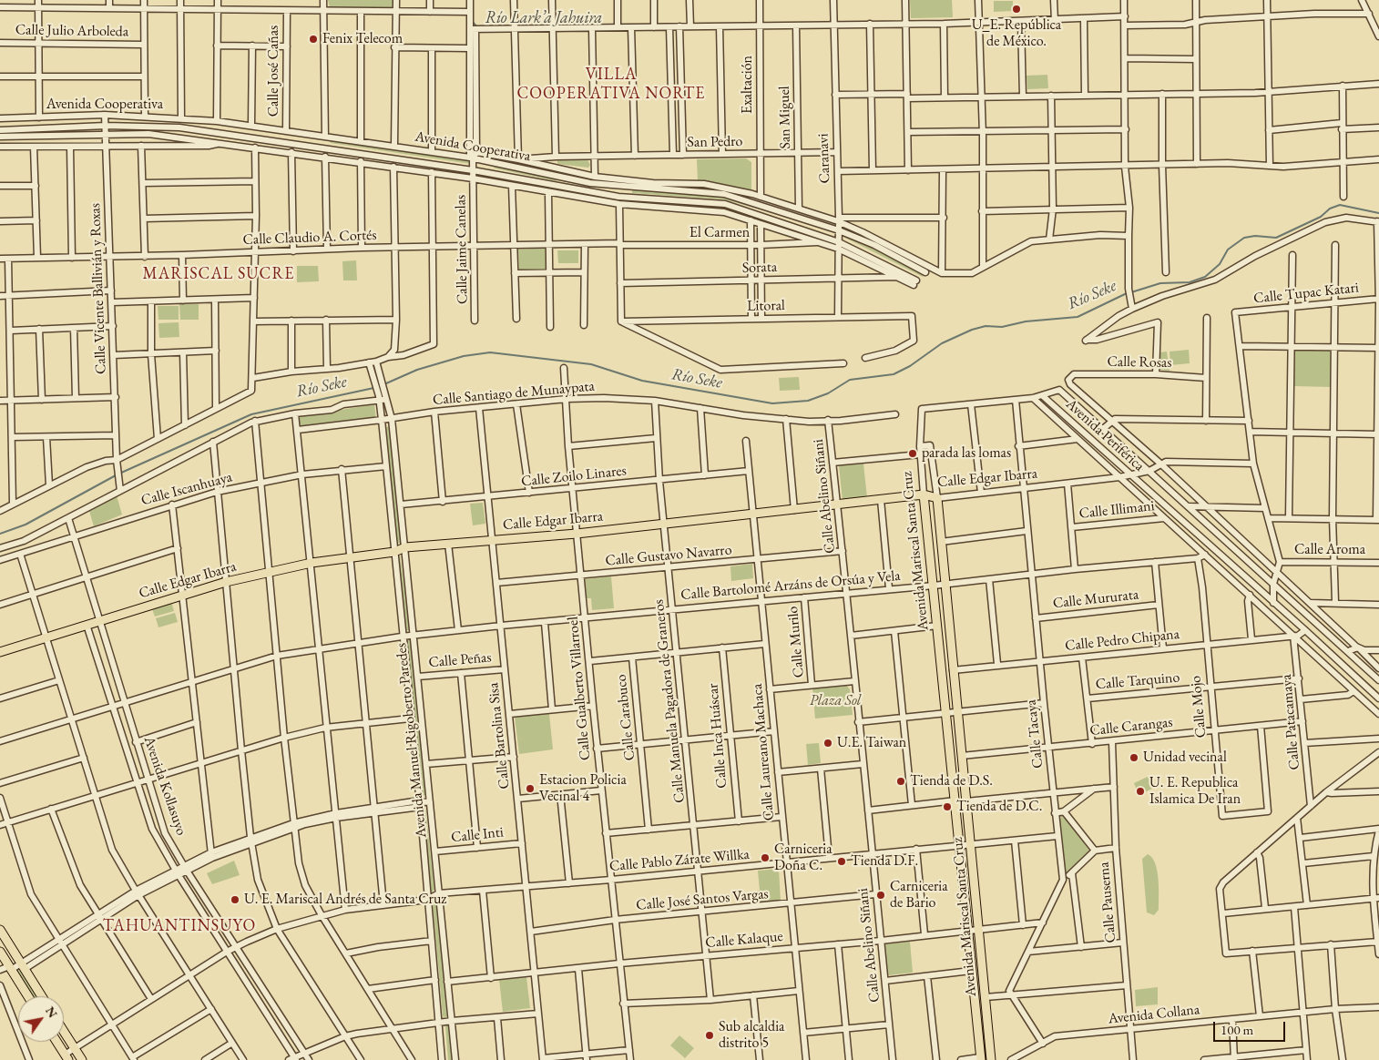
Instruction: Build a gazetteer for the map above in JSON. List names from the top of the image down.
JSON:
{
  "streets": {
    "main road": ["Calle Edgar Ibarra", "Avenida Mariscal Santa Cruz"],
    "street": [
      "Calle Julio Arboleda",
      "Calle José Cañas",
      "Exaltación",
      "Avenida Cooperativa",
      "San Miguel",
      "San Pedro",
      "Caranavi",
      "El Carmen",
      "Calle Claudio A. Cortés",
      "Calle Jaime Canelas",
      "Sorata",
      "Calle Vicente Ballivián y Roxas",
      "Calle Tupac Katari",
      "Litoral",
      "Calle Rosas",
      "Calle Santiago de Munaypata",
      "Avenida Periférica",
      "Calle Zoilo Linares",
      "Calle Iscanhuaya",
      "Calle Abelino Siñani",
      "Calle Illimani",
      "Calle Aroma",
      "Calle Gustavo Navarro",
      "Calle Bartolomé Arzáns de Orsúa y Vela",
      "Calle Mururata",
      "Calle Pedro Chipana",
      "Calle Murilo",
      "Calle Peñas",
      "Calle Tarquino",
      "Calle Gualberto Villarroel",
      "Calle Manuela Pagadora de Graneros",
      "Calle Mojo",
      "Calle Carabuco",
      "Calle Patacamaya",
      "Calle Carangas",
      "Calle Tacaya",
      "Calle Bartolina Sisa",
      "Calle Inca Huáscar",
      "Avenida Manuel Rigoberto Paredes",
      "Calle Laureano Machaca",
      "Avenida Kollasuyo",
      "Calle Inti",
      "Calle Pablo Zárate Willka",
      "Calle José Santos Vargas",
      "Calle Pauserna",
      "Calle Kalaque",
      "Avenida Collana"
    ]
  },
  "crossings": [
    ["Calle José Cañas", "Avenida Cooperativa"],
    ["Exaltación", "San Pedro"],
    ["Avenida Cooperativa", "Caranavi"],
    ["Avenida Cooperativa", "Calle Jaime Canelas"],
    ["Avenida Cooperativa", "Sorata"],
    ["Avenida Cooperativa", "Calle Vicente Ballivián y Roxas"],
    ["San Miguel", "San Pedro"],
    ["San Pedro", "Caranavi"],
    ["Caranavi", "Sorata"],
    ["Caranavi", "Litoral"],
    ["El Carmen", "Calle Claudio A. Cortés"],
    ["Calle Claudio A. Cortés", "Calle Jaime Canelas"],
    ["Calle Claudio A. Cortés", "Calle Vicente Ballivián y Roxas"],
    ["Calle Santiago de Munaypata", "Calle Abelino Siñani"],
    ["Calle Santiago de Munaypata", "Calle Gualberto Villarroel"],
    ["Calle Santiago de Munaypata", "Calle Manuela Pagadora de Graneros"],
    ["Calle Santiago de Munaypata", "Calle Bartolina Sisa"],
    ["Calle Santiago de Munaypata", "Avenida Manuel Rigoberto Paredes"],
    ["Avenida Periférica", "Calle Edgar Ibarra"],
    ["Avenida Periférica", "Calle Pedro Chipana"],
    ["Calle Zoilo Linares", "Calle Gualberto Villarroel"],
    ["Calle Zoilo Linares", "Calle Manuela Pagadora de Graneros"],
    ["Calle Zoilo Linares", "Calle Bartolina Sisa"],
    ["Calle Zoilo Linares", "Avenida Manuel Rigoberto Paredes"],
    ["Calle Zoilo Linares", "Calle Laureano Machaca"],
    ["Calle Edgar Ibarra", "Calle Abelino Siñani"],
    ["Calle Edgar Ibarra", "Avenida Mariscal Santa Cruz"],
    ["Calle Edgar Ibarra", "Calle Gualberto Villarroel"],
    ["Calle Edgar Ibarra", "Calle Manuela Pagadora de Graneros"],
    ["Calle Edgar Ibarra", "Calle Tacaya"],
    ["Calle Edgar Ibarra", "Calle Bartolina Sisa"],
    ["Calle Edgar Ibarra", "Avenida Manuel Rigoberto Paredes"],
    ["Calle Edgar Ibarra", "Calle Laureano Machaca"],
    ["Calle Edgar Ibarra", "Avenida Kollasuyo"],
    ["Calle Iscanhuaya", "Avenida Manuel Rigoberto Paredes"],
    ["Calle Iscanhuaya", "Avenida Kollasuyo"],
    ["Calle Abelino Siñani", "Calle Gustavo Navarro"],
    ["Calle Abelino Siñani", "Calle Bartolomé Arzáns de Orsúa y Vela"],
    ["Calle Abelino Siñani", "Calle Pablo Zárate Willka"],
    ["Calle Abelino Siñani", "Calle José Santos Vargas"],
    ["Calle Abelino Siñani", "Calle Kalaque"],
    ["Avenida Mariscal Santa Cruz", "Calle Bartolomé Arzáns de Orsúa y Vela"],
    ["Avenida Mariscal Santa Cruz", "Calle Pedro Chipana"],
    ["Avenida Mariscal Santa Cruz", "Calle Carangas"],
    ["Avenida Mariscal Santa Cruz", "Calle Pablo Zárate Willka"],
    ["Avenida Mariscal Santa Cruz", "Calle Kalaque"],
    ["Calle Gustavo Navarro", "Calle Gualberto Villarroel"],
    ["Calle Gustavo Navarro", "Calle Manuela Pagadora de Graneros"],
    ["Calle Gustavo Navarro", "Calle Bartolina Sisa"],
    ["Calle Gustavo Navarro", "Calle Laureano Machaca"],
    ["Calle Bartolomé Arzáns de Orsúa y Vela", "Calle Murilo"],
    ["Calle Bartolomé Arzáns de Orsúa y Vela", "Calle Gualberto Villarroel"],
    ["Calle Bartolomé Arzáns de Orsúa y Vela", "Calle Manuela Pagadora de Graneros"],
    ["Calle Bartolomé Arzáns de Orsúa y Vela", "Calle Mojo"],
    ["Calle Bartolomé Arzáns de Orsúa y Vela", "Calle Tacaya"],
    ["Calle Bartolomé Arzáns de Orsúa y Vela", "Calle Bartolina Sisa"],
    ["Calle Bartolomé Arzáns de Orsúa y Vela", "Avenida Manuel Rigoberto Paredes"],
    ["Calle Bartolomé Arzáns de Orsúa y Vela", "Calle Laureano Machaca"],
    ["Calle Bartolomé Arzáns de Orsúa y Vela", "Avenida Kollasuyo"],
    ["Calle Mururata", "Calle Tacaya"],
    ["Calle Pedro Chipana", "Calle Mojo"],
    ["Calle Pedro Chipana", "Calle Patacamaya"],
    ["Calle Pedro Chipana", "Calle Tacaya"],
    ["Calle Peñas", "Calle Bartolina Sisa"],
    ["Calle Peñas", "Avenida Manuel Rigoberto Paredes"],
    ["Calle Tarquino", "Calle Mojo"],
    ["Calle Tarquino", "Calle Patacamaya"],
    ["Calle Gualberto Villarroel", "Calle Pablo Zárate Willka"],
    ["Calle Gualberto Villarroel", "Calle José Santos Vargas"],
    ["Calle Gualberto Villarroel", "Calle Kalaque"],
    ["Calle Manuela Pagadora de Graneros", "Calle Pablo Zárate Willka"],
    ["Calle Manuela Pagadora de Graneros", "Calle José Santos Vargas"],
    ["Calle Manuela Pagadora de Graneros", "Calle Kalaque"],
    ["Calle Mojo", "Calle Carangas"],
    ["Calle Patacamaya", "Calle Carangas"],
    ["Calle Carangas", "Calle Tacaya"],
    ["Calle Carangas", "Calle Pauserna"],
    ["Calle Tacaya", "Calle Pablo Zárate Willka"],
    ["Calle Bartolina Sisa", "Calle Inti"],
    ["Calle Bartolina Sisa", "Calle Pablo Zárate Willka"],
    ["Calle Bartolina Sisa", "Calle José Santos Vargas"],
    ["Calle Bartolina Sisa", "Calle Kalaque"],
    ["Avenida Manuel Rigoberto Paredes", "Calle Inti"],
    ["Avenida Manuel Rigoberto Paredes", "Calle Pablo Zárate Willka"],
    ["Avenida Manuel Rigoberto Paredes", "Calle Kalaque"],
    ["Calle Laureano Machaca", "Calle Pablo Zárate Willka"],
    ["Calle Laureano Machaca", "Calle José Santos Vargas"],
    ["Calle Laureano Machaca", "Calle Kalaque"],
    ["Calle Pauserna", "Avenida Collana"]
  ],
  "districts": ["VILLA COOPERATIVA NORTE", "MARISCAL SUCRE", "TAHUANTINSUYO"],
  "water": ["Río Lark’a Jahuira", "Río Seke"],
  "parks": ["Plaza Sol"],
  "places": [
    "U_E. República de México.",
    "Fenix Telecom",
    "parada las lomas",
    "U.E. Taiwan",
    "Unidad vecinal",
    "Tienda de D.S.",
    "Estacion Policia Vecinal 4",
    "U. E. Republica Islamica De Iran",
    "Tienda de D.C.",
    "Carniceria Doña C.",
    "Tienda D.F.",
    "Carniceria de Bario",
    "U. E. Mariscal Andrés de Santa Cruz",
    "Sub alcaldia distrito 5"
  ],
  "scale_bar": "100 m",
  "north": "top right"
}
